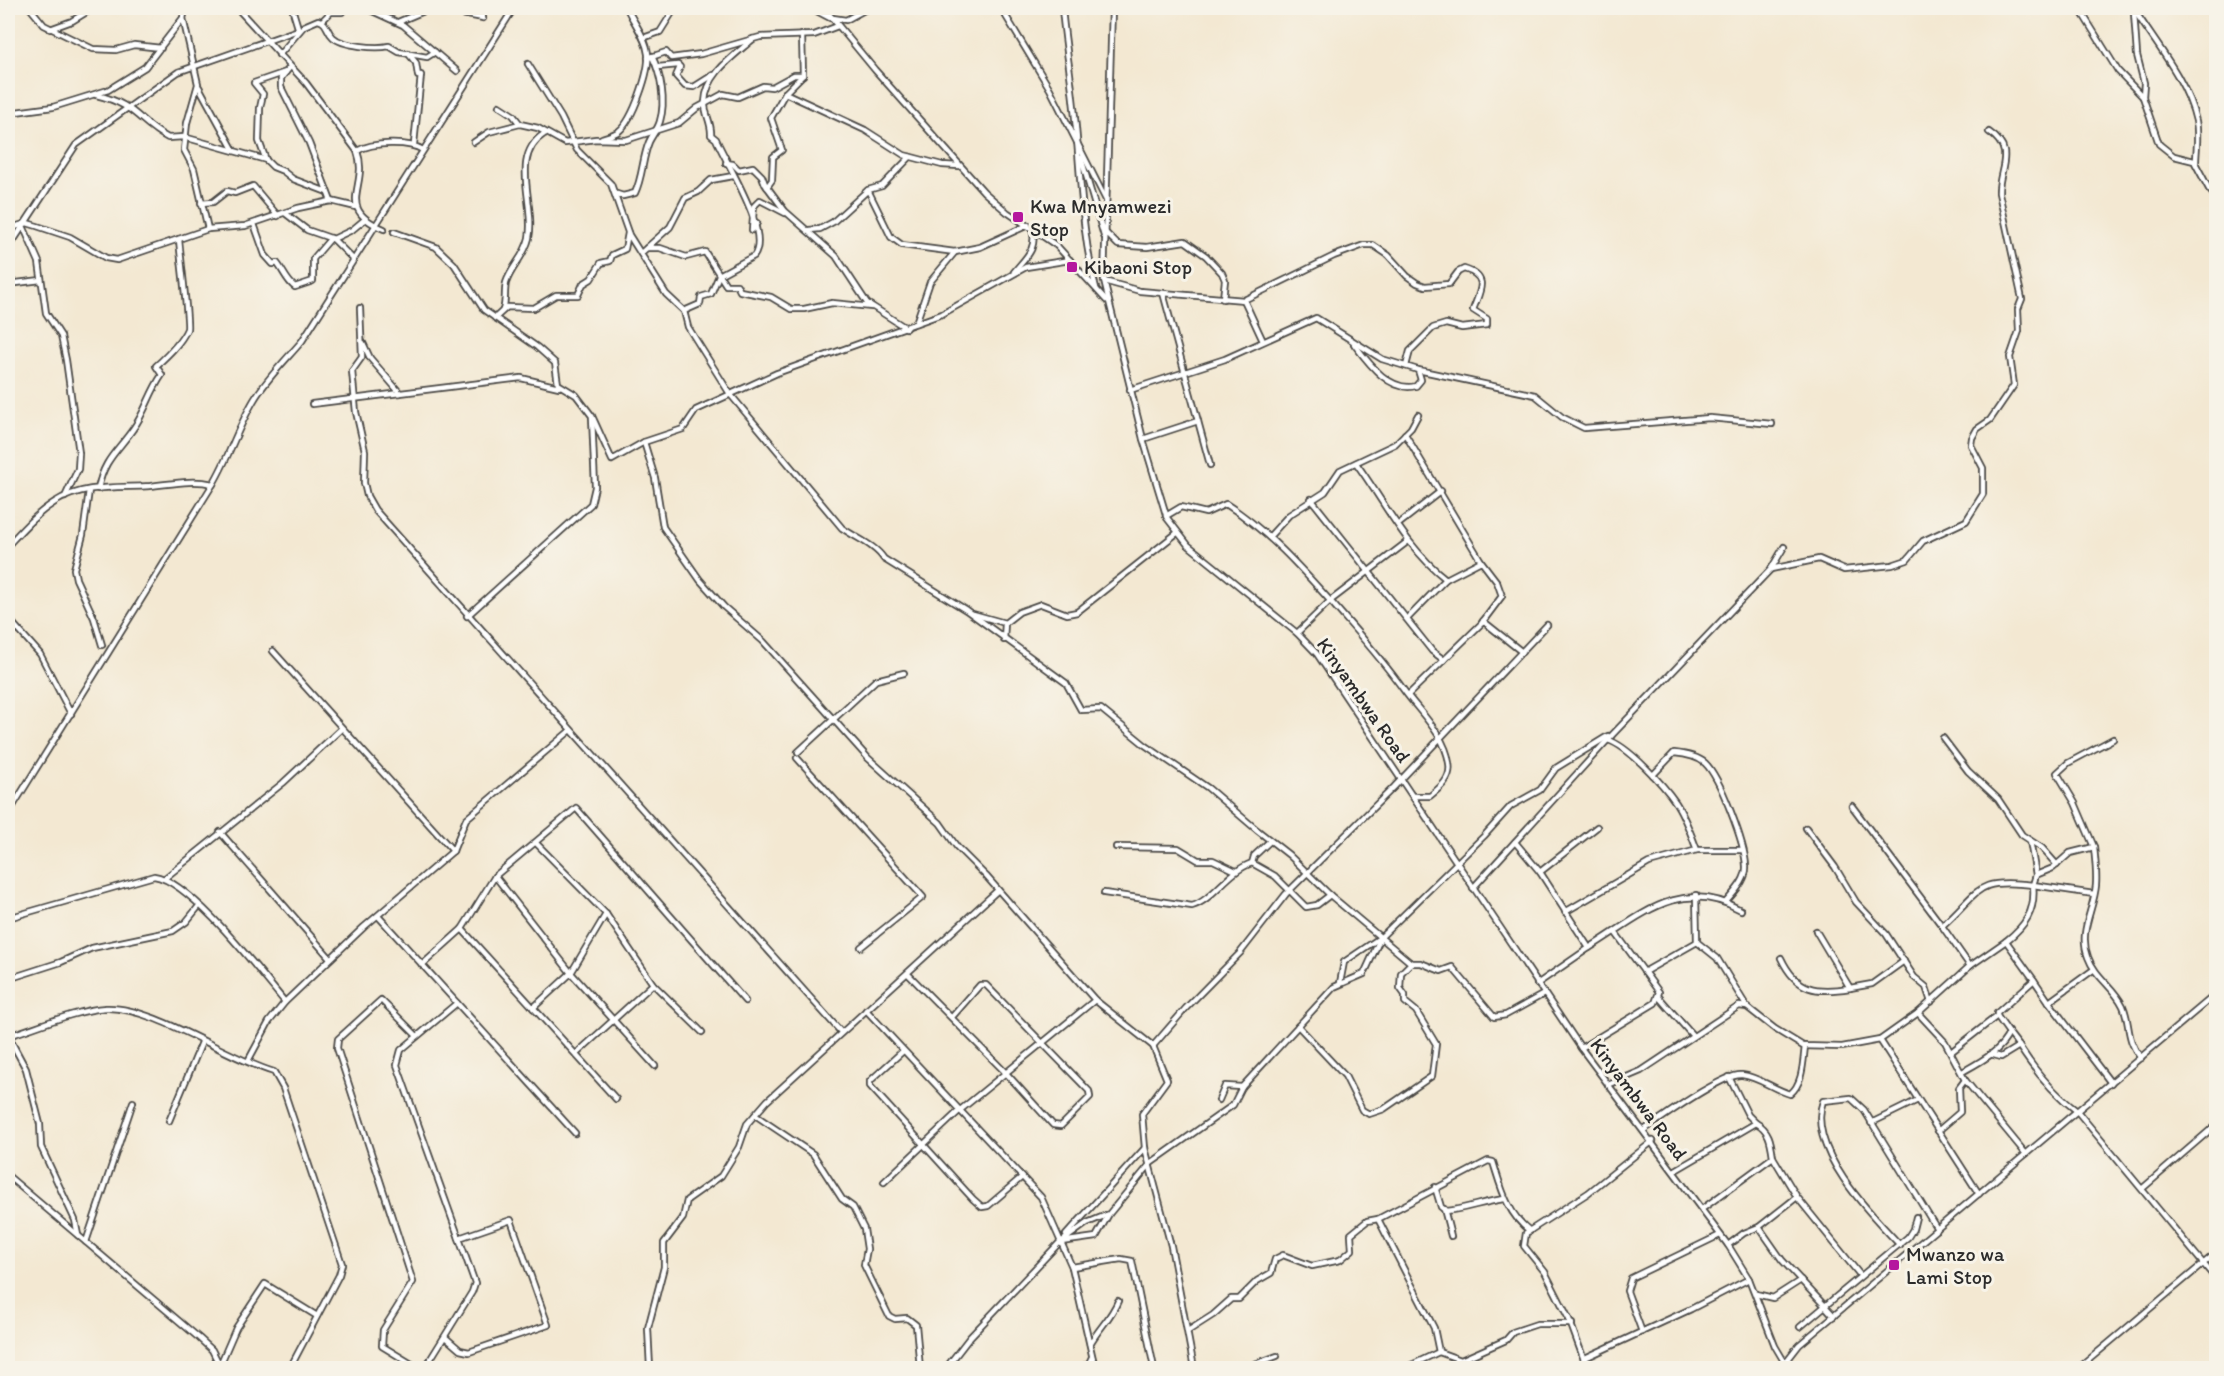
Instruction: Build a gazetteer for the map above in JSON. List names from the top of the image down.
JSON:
{
  "streets": {
    "street": ["Kinyambwa Road"]
  },
  "places": {
    "transit": ["Kwa Mnyamwezi Stop", "Kibaoni Stop", "Mwanzo wa Lami Stop"]
  }
}
